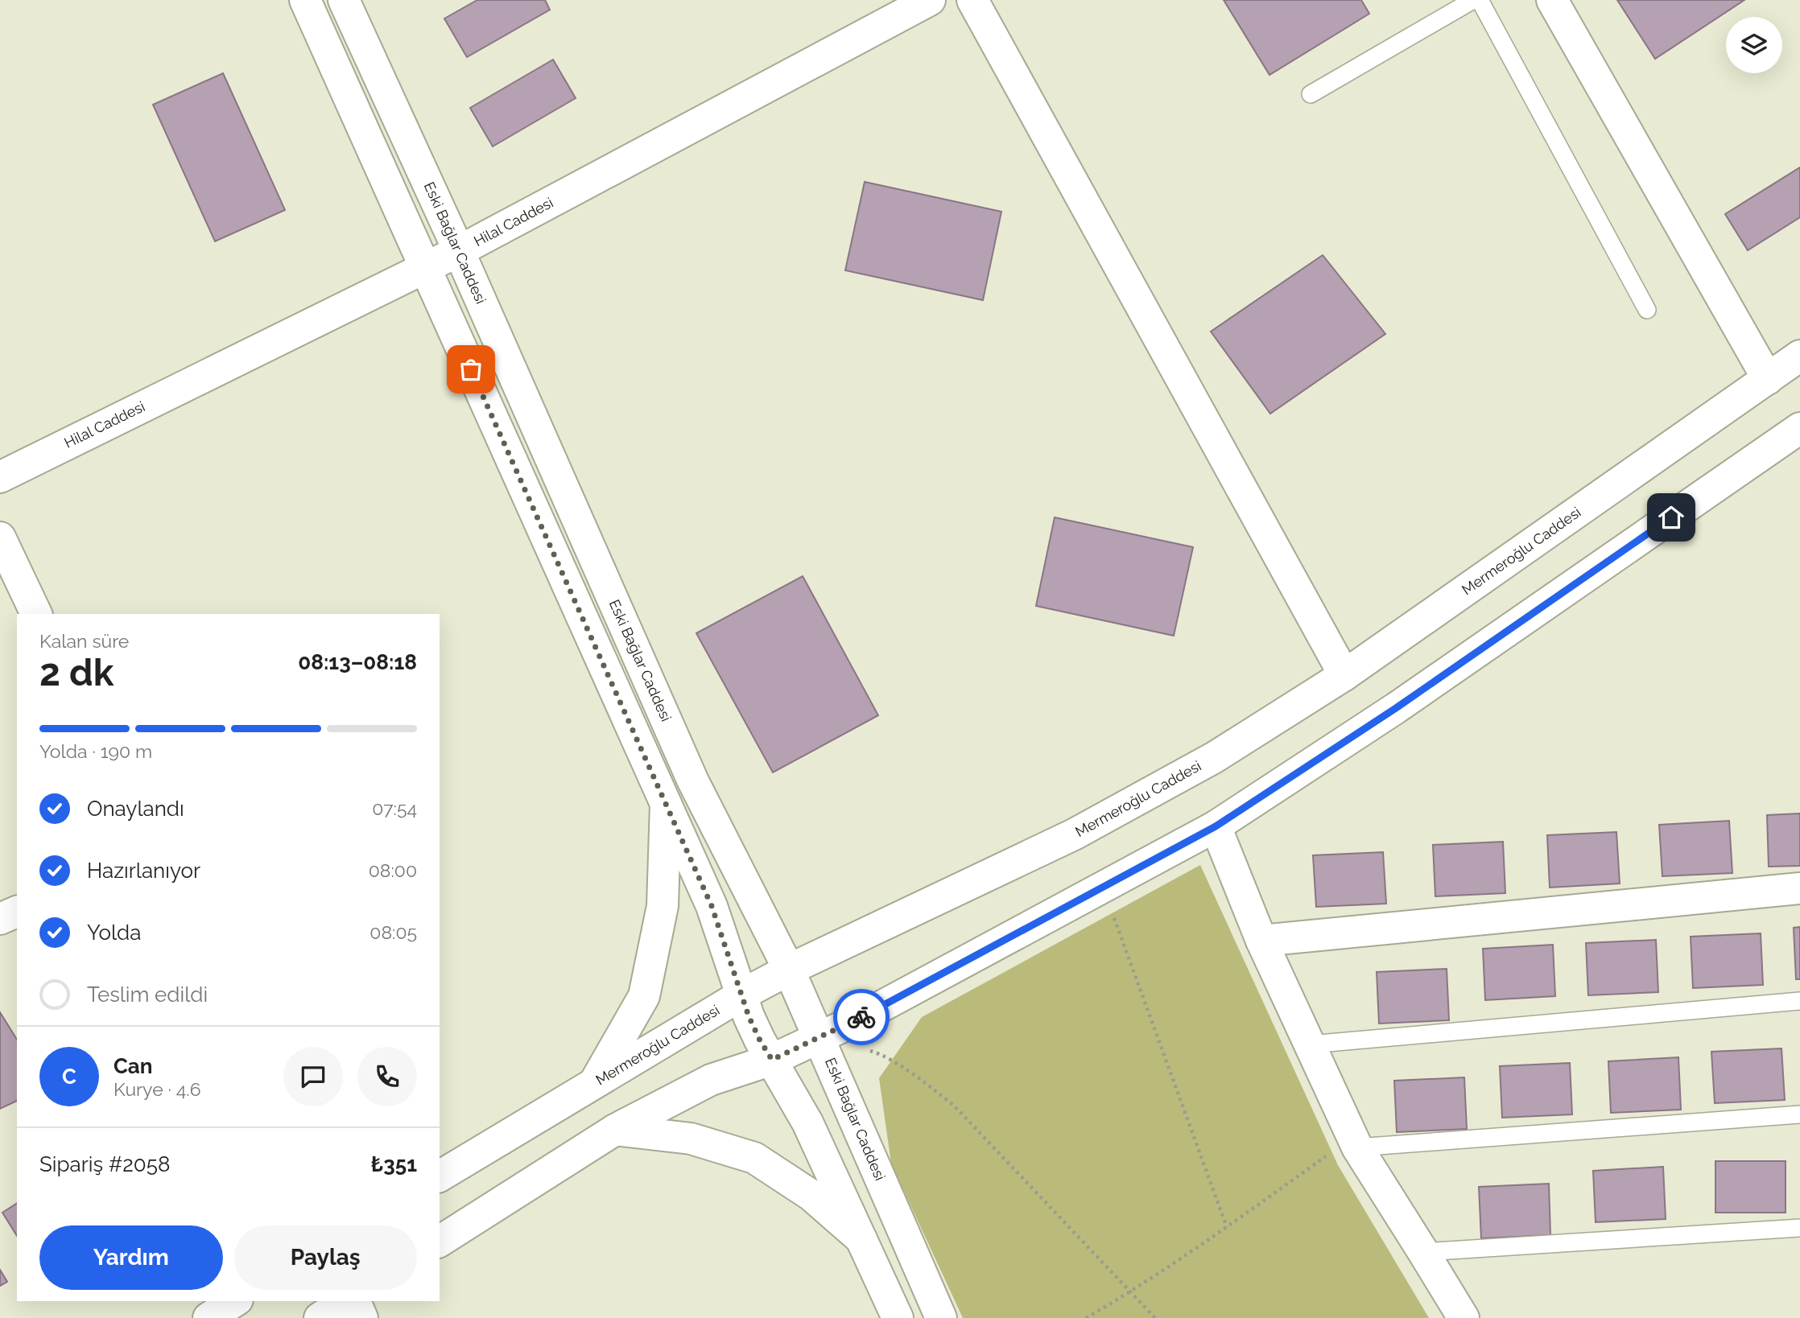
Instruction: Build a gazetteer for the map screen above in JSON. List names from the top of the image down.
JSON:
{
  "streets": {
    "street": ["Hilal Caddesi", "Eski Bağlar Caddesi", "Mermeroğlu Caddesi"]
  },
  "crossings": [
    ["Hilal Caddesi", "Eski Bağlar Caddesi"],
    ["Eski Bağlar Caddesi", "Mermeroğlu Caddesi"]
  ],
  "page": {
    "heading": ["2 dk", "Kalan süre", "08:13–08:18"],
    "panel": [
      "Can",
      "Kurye · 4.6",
      "Sipariş #2058",
      "₺351"
    ],
    "bar": "Yolda · 190 m",
    "list": [
      ["Onaylandı", "07:54"],
      ["Hazırlanıyor", "08:00"],
      ["Yolda", "08:05"],
      "Teslim edildi"
    ],
    "round": "C",
    "buttons": ["Yardım", "Paylaş"]
  }
}
